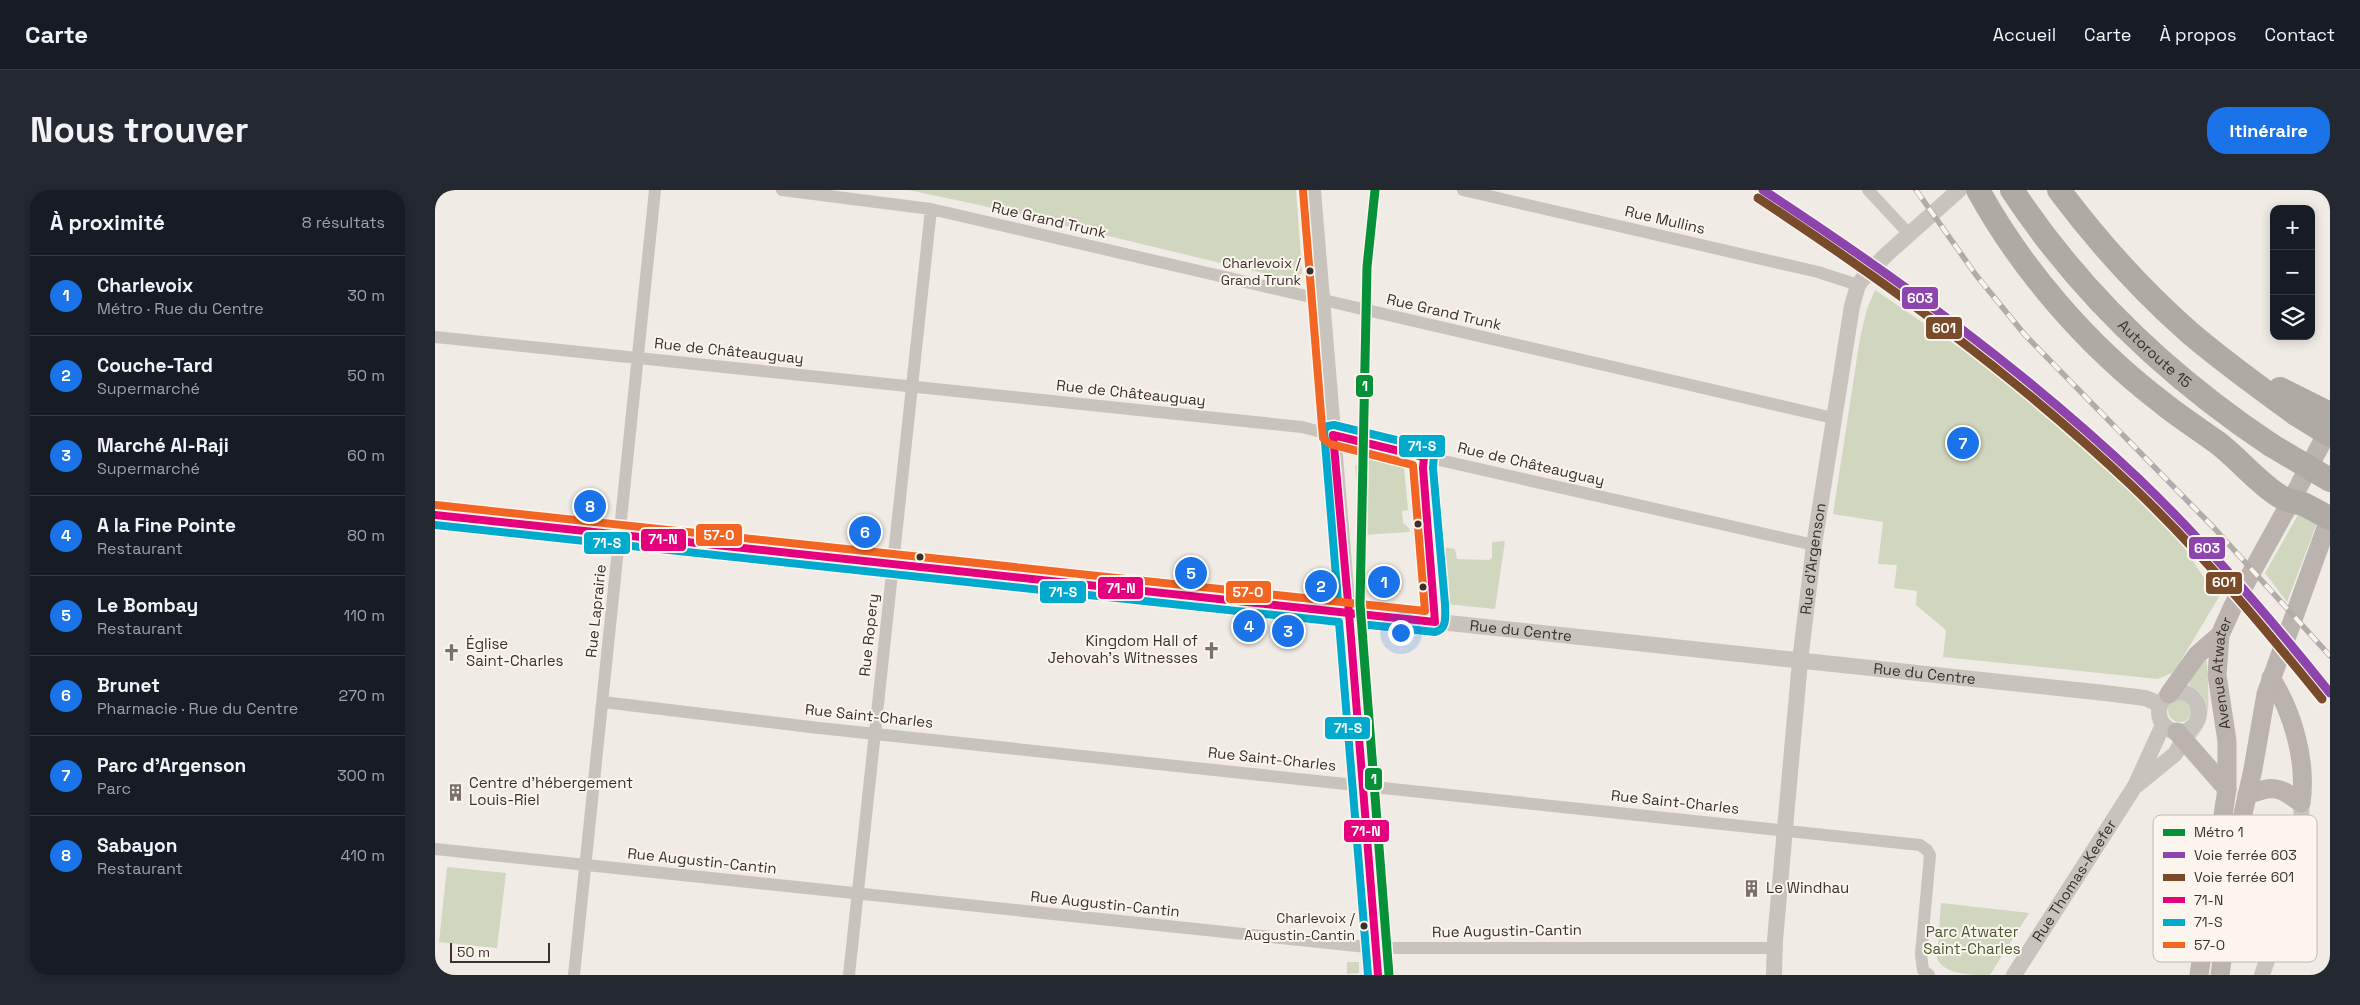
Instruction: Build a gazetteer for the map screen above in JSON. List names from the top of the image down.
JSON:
{
  "streets": {
    "highway": ["Autoroute 15"],
    "main road": ["Avenue Atwater"],
    "street": [
      "Rue Grand Trunk",
      "Rue Mullins",
      "Rue de Châteauguay",
      "Rue d'Argenson",
      "Rue Laprairie",
      "Rue du Centre",
      "Rue Ropery",
      "Rue Saint-Charles",
      "Rue Augustin-Cantin",
      "Rue Thomas-Keefer"
    ]
  },
  "crossings": [
    ["Rue Grand Trunk", "Rue d'Argenson"],
    ["Rue Grand Trunk", "Rue Ropery"],
    ["Rue Mullins", "Rue d'Argenson"],
    ["Rue de Châteauguay", "Rue d'Argenson"],
    ["Rue de Châteauguay", "Rue Laprairie"],
    ["Rue de Châteauguay", "Rue Ropery"],
    ["Rue d'Argenson", "Rue du Centre"],
    ["Rue d'Argenson", "Rue Saint-Charles"],
    ["Rue d'Argenson", "Rue Augustin-Cantin"],
    ["Rue Laprairie", "Rue du Centre"],
    ["Rue Laprairie", "Rue Saint-Charles"],
    ["Rue Laprairie", "Rue Augustin-Cantin"],
    ["Rue du Centre", "Rue Ropery"],
    ["Rue du Centre", "Rue Thomas-Keefer"],
    ["Rue Ropery", "Rue Saint-Charles"],
    ["Rue Ropery", "Rue Augustin-Cantin"]
  ],
  "parks": ["Parc Atwater Saint-Charles"],
  "places": {
    "other": ["Charlevoix / Grand Trunk", "Charlevoix / Augustin-Cantin"],
    "church": ["Kingdom Hall of Jehovah's Witnesses", "Église Saint-Charles"],
    "building": ["Centre d'hébergement Louis-Riel", "Le Windhau"]
  },
  "lines": [
    "metro line 1",
    "rail line 603",
    "transit line 57-O",
    "rail line 601",
    "transit line 71-S",
    "transit line 71-N"
  ],
  "legend": [
    "Métro 1",
    "Voie ferrée 603",
    "Voie ferrée 601",
    "71-N",
    "71-S",
    "57-O"
  ],
  "scale_bar": "50 m",
  "page": {
    "header": "Carte",
    "nav": [
      "Accueil",
      "Carte",
      "À propos",
      "Contact"
    ],
    "buttons": "Itinéraire",
    "title": "Nous trouver",
    "heading": ["À proximité", "8 résultats"],
    "map_buttons": ["+", "−"],
    "list": [
      {
        "mark": "1",
        "name": "Charlevoix",
        "note": "Métro · Rue du Centre",
        "value": "30 m"
      },
      {
        "mark": "2",
        "name": "Couche-Tard",
        "note": "Supermarché",
        "value": "50 m"
      },
      {
        "mark": "3",
        "name": "Marché Al-Raji",
        "note": "Supermarché",
        "value": "60 m"
      },
      {
        "mark": "4",
        "name": "A la Fine Pointe",
        "note": "Restaurant",
        "value": "80 m"
      },
      {
        "mark": "5",
        "name": "Le Bombay",
        "note": "Restaurant",
        "value": "110 m"
      },
      {
        "mark": "6",
        "name": "Brunet",
        "note": "Pharmacie · Rue du Centre",
        "value": "270 m"
      },
      {
        "mark": "7",
        "name": "Parc d'Argenson",
        "note": "Parc",
        "value": "300 m"
      },
      {
        "mark": "8",
        "name": "Sabayon",
        "note": "Restaurant",
        "value": "410 m"
      }
    ],
    "pins": [
      "7",
      "8",
      "6",
      "5",
      "1",
      "2",
      "4",
      "3"
    ],
    "scale": "50 m"
  }
}
